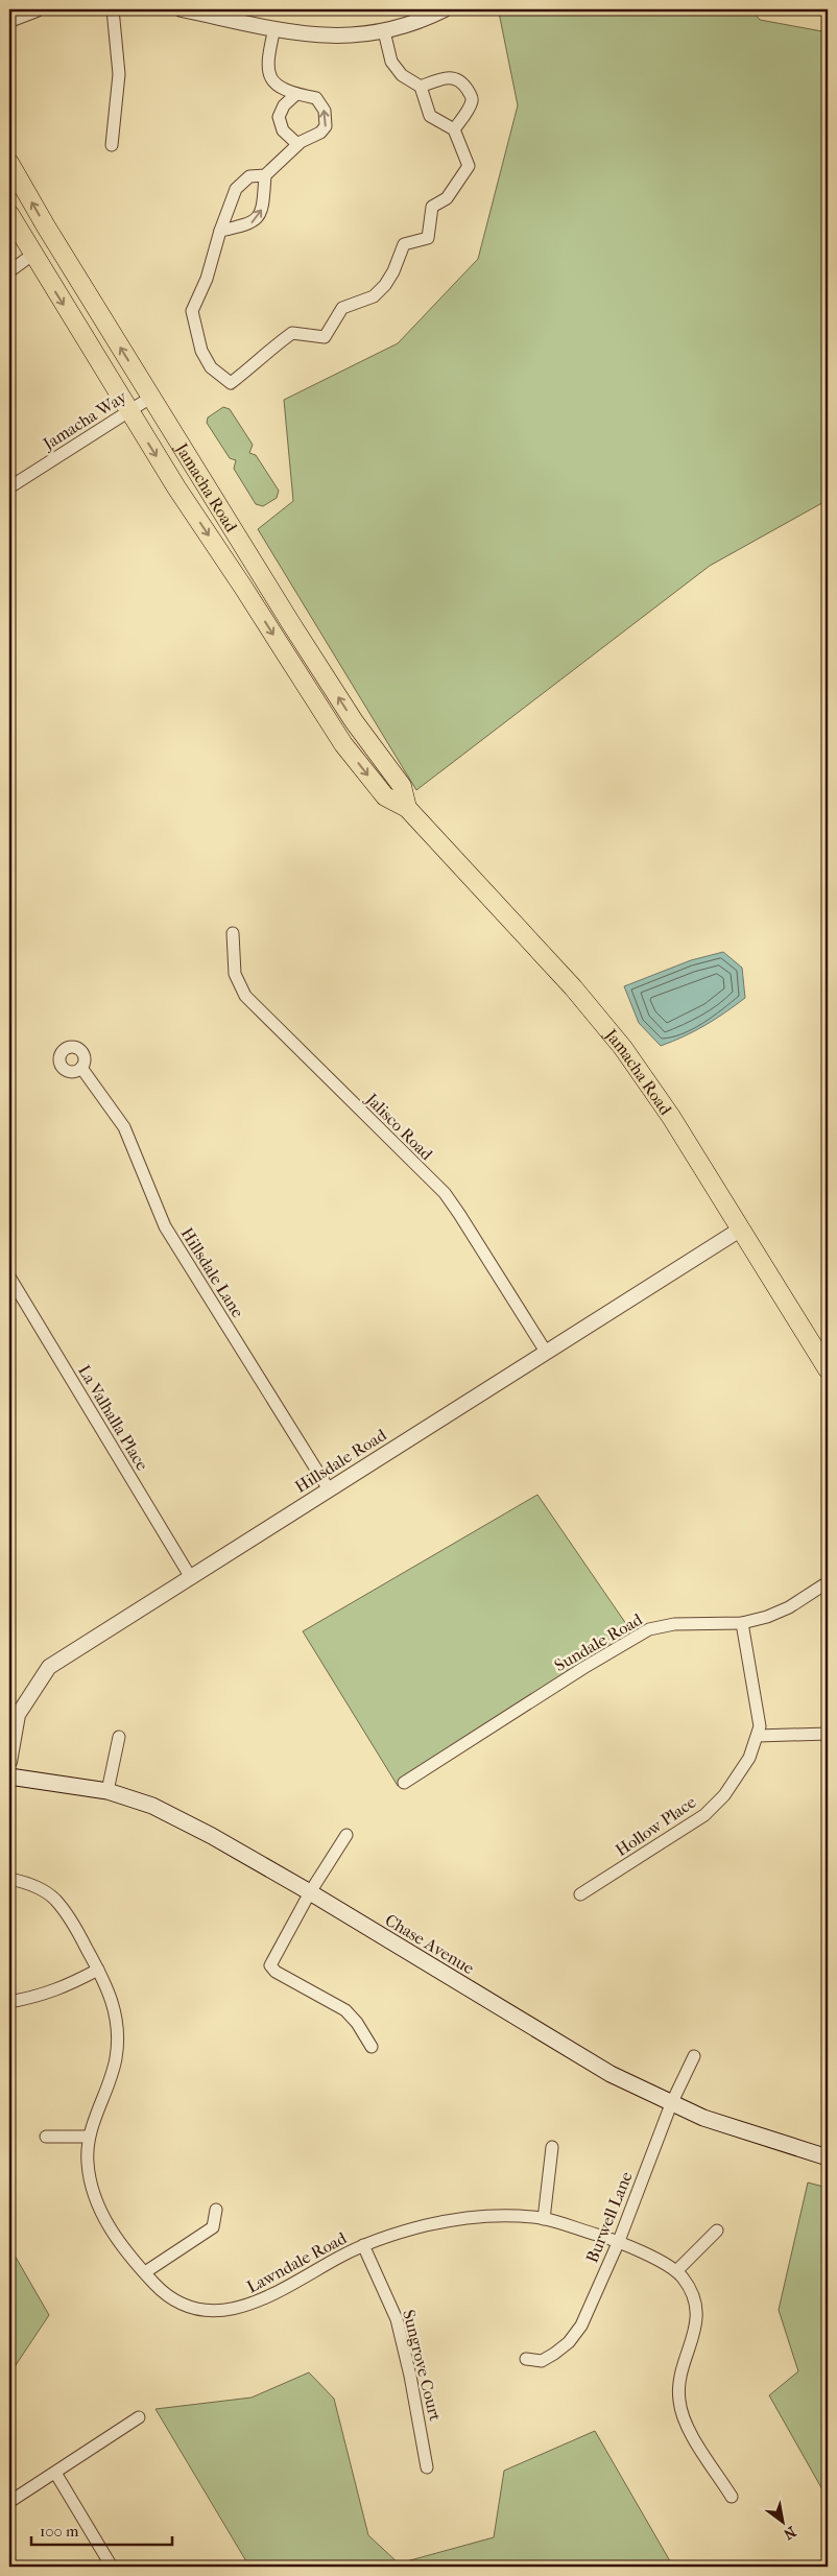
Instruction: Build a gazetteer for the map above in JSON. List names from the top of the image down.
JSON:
{
  "streets": {
    "main road": ["Jamacha Road", "Chase Avenue"],
    "street": [
      "Jamacha Way",
      "Jalisco Road",
      "Hillsdale Lane",
      "La Valhalla Place",
      "Hillsdale Road",
      "Sundale Road",
      "Hollow Place",
      "Burwell Lane",
      "Lawndale Road",
      "Sungrove Court"
    ]
  },
  "crossings": [
    ["Jamacha Way", "Jamacha Road"],
    ["Jamacha Road", "Hillsdale Road"],
    ["Jalisco Road", "Hillsdale Road"],
    ["Hillsdale Lane", "Hillsdale Road"],
    ["La Valhalla Place", "Hillsdale Road"],
    ["Sundale Road", "Hollow Place"],
    ["Chase Avenue", "Burwell Lane"],
    ["Burwell Lane", "Lawndale Road"],
    ["Lawndale Road", "Sungrove Court"]
  ],
  "scale_bar": "100 m",
  "north": "bottom right"
}
